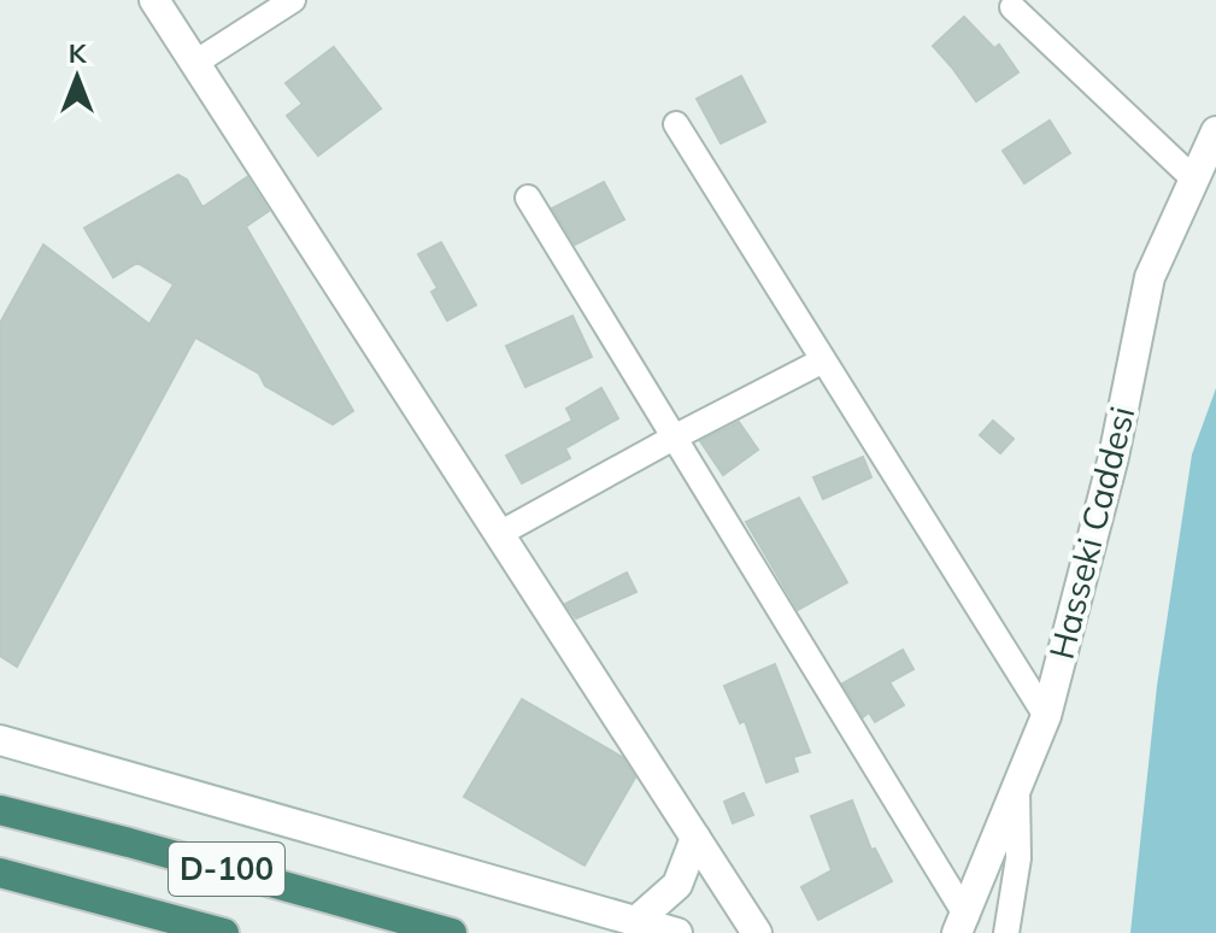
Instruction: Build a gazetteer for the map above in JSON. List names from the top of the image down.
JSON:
{
  "streets": {
    "highway": ["D-100"],
    "street": ["Hasseki Caddesi"]
  },
  "north": "top"
}
